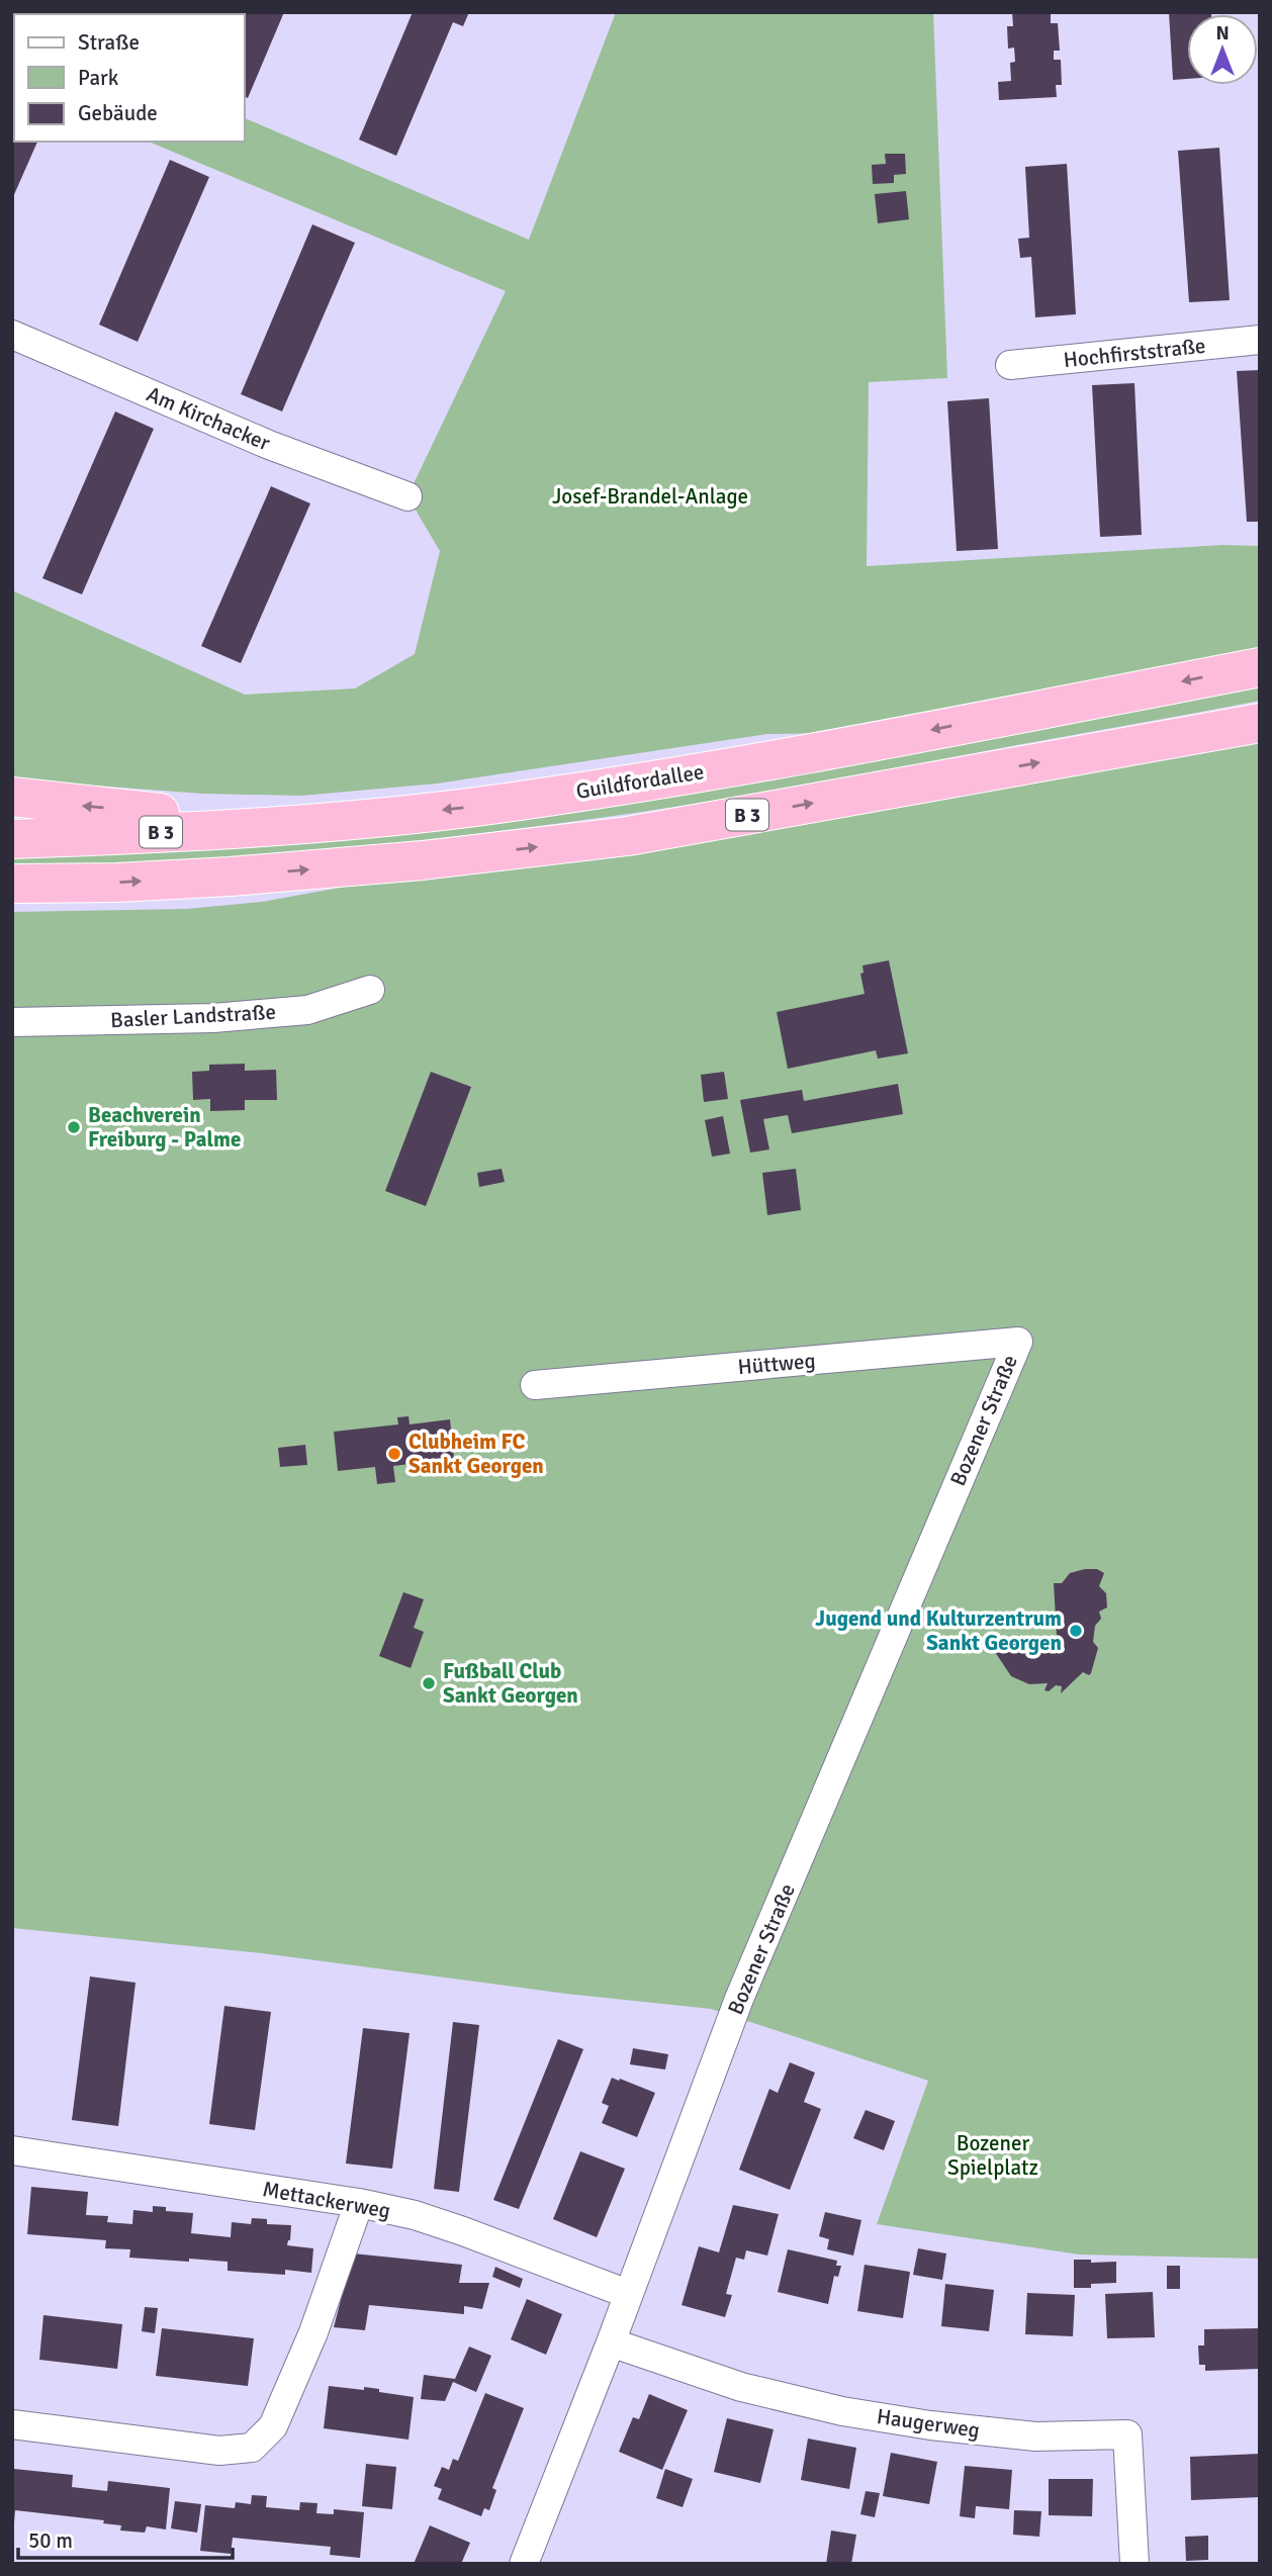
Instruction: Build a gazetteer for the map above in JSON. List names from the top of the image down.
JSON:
{
  "streets": {
    "highway": ["Guildfordallee", "B 3"],
    "street": [
      "Hochfirststraße",
      "Am Kirchacker",
      "Basler Landstraße",
      "Hüttweg",
      "Bozener Straße",
      "Mettackerweg",
      "Haugerweg"
    ]
  },
  "crossings": [
    ["Hüttweg", "Bozener Straße"],
    ["Bozener Straße", "Mettackerweg"],
    ["Bozener Straße", "Haugerweg"]
  ],
  "parks": ["Josef-Brandel-Anlage", "Bozener Spielplatz"],
  "places": [
    "Beachverein Freiburg - Palme",
    "Clubheim FC Sankt Georgen",
    "Jugend und Kulturzentrum Sankt Georgen",
    "Fußball Club Sankt Georgen"
  ],
  "legend": ["Straße", "Park", "Gebäude"],
  "scale_bar": "50 m",
  "north": "top"
}
